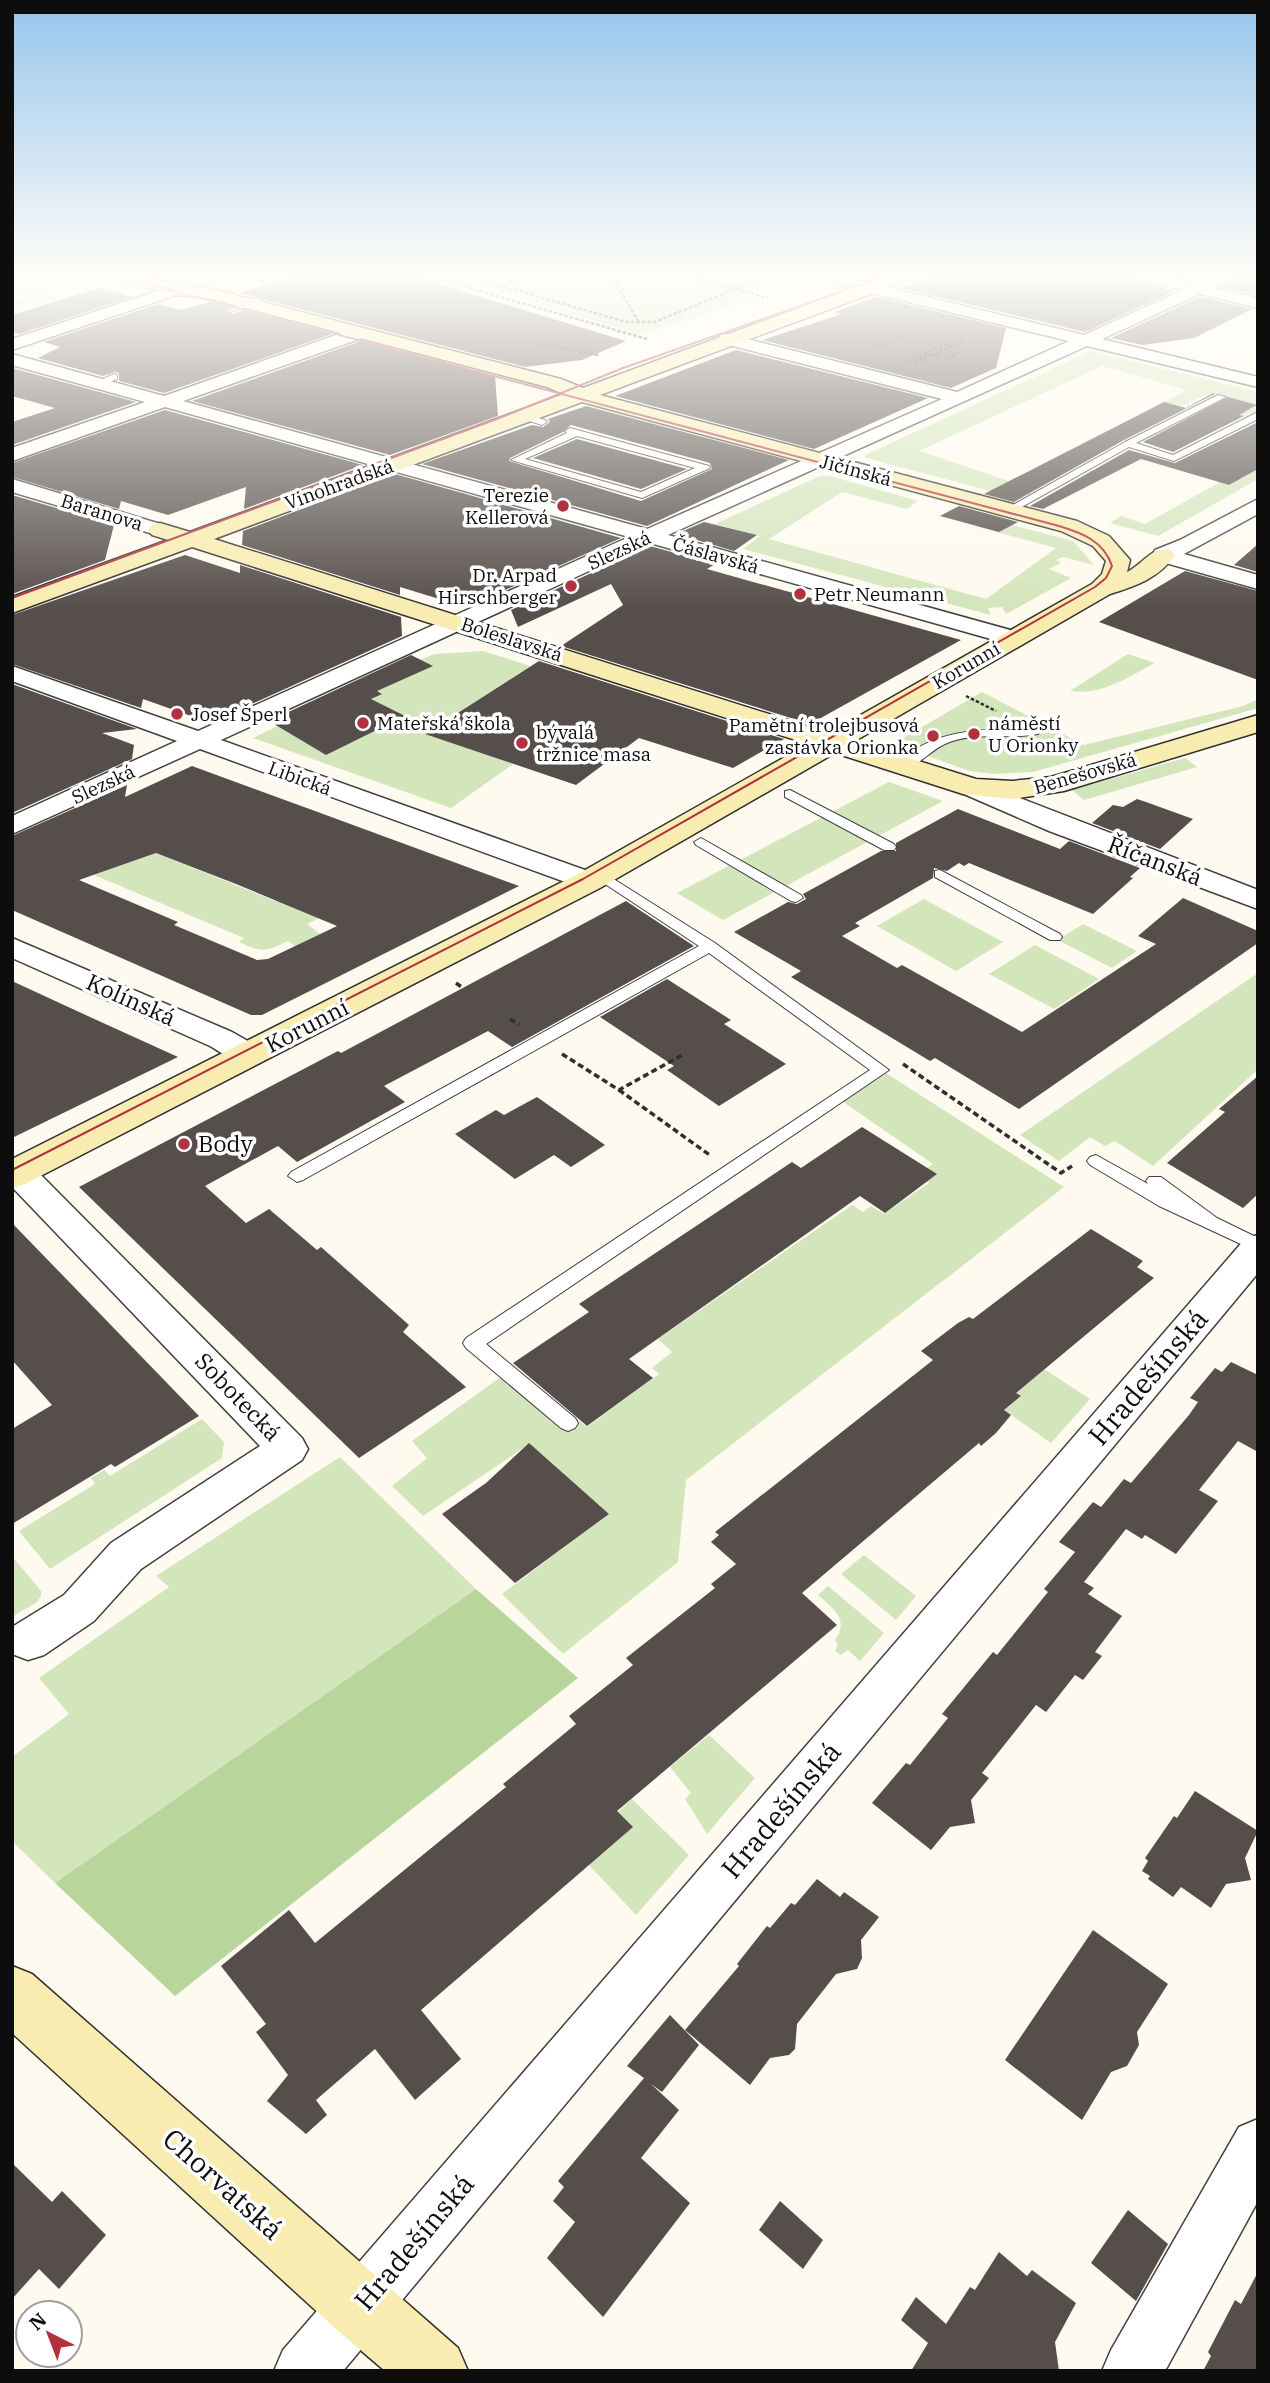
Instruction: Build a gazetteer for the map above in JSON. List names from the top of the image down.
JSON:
{
  "streets": {
    "street": [
      "Jičínská",
      "Vinohradská",
      "Baranova",
      "Slezská",
      "Čáslavská",
      "Boleslavská",
      "Korunní",
      "Benešovská",
      "Libická",
      "Říčanská",
      "Kolínská",
      "Hradešínská",
      "Sobotecká",
      "Chorvatská"
    ]
  },
  "crossings": [
    ["Jičínská", "Vinohradská"],
    ["Jičínská", "Slezská"],
    ["Jičínská", "Korunní"],
    ["Vinohradská", "Baranova"],
    ["Vinohradská", "Čáslavská"],
    ["Vinohradská", "Boleslavská"],
    ["Baranova", "Boleslavská"],
    ["Slezská", "Čáslavská"],
    ["Slezská", "Boleslavská"],
    ["Slezská", "Libická"],
    ["Čáslavská", "Korunní"],
    ["Boleslavská", "Korunní"],
    ["Boleslavská", "Benešovská"],
    ["Korunní", "Benešovská"],
    ["Korunní", "Libická"],
    ["Korunní", "Kolínská"],
    ["Korunní", "Sobotecká"],
    ["Benešovská", "Říčanská"],
    ["Hradešínská", "Chorvatská"]
  ],
  "places": [
    "Terezie Kellerová",
    "Dr. Arpad Hirschberger",
    "Petr Neumann",
    "Josef Šperl",
    "Mateřská škola",
    "náměstí U Orionky",
    "Pamětní trolejbusová zastávka Orionka",
    "bývalá tržnice masa",
    "Body"
  ],
  "north": "top left"
}
